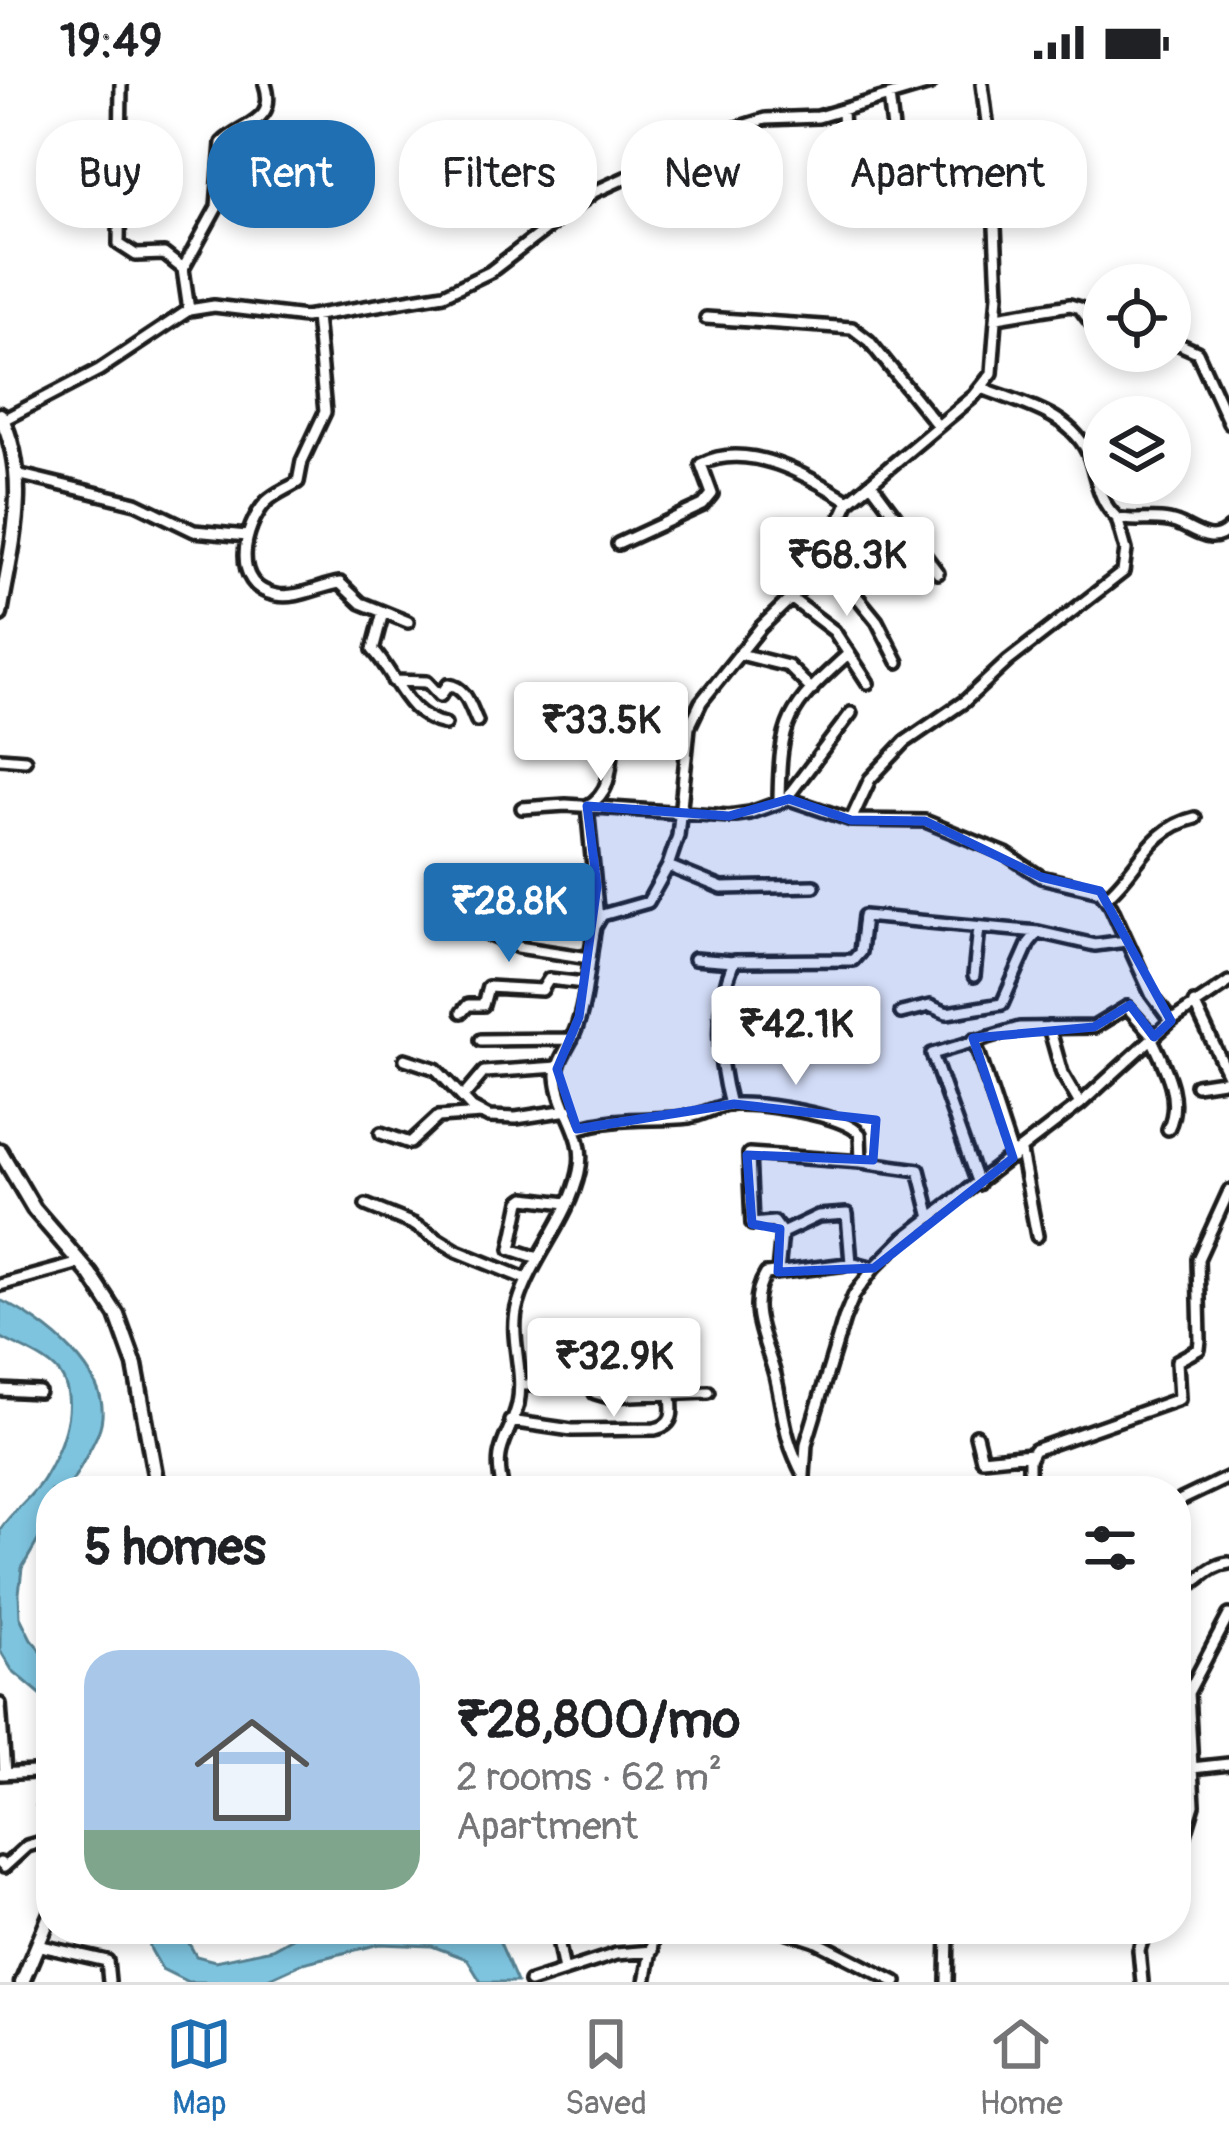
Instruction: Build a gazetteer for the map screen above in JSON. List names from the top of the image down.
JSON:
{
  "page": {
    "status": "19:49",
    "chip": [
      "Buy",
      "Rent",
      "Filters",
      "New",
      "Apartment"
    ],
    "price": [
      "₹68.3K",
      "₹33.5K",
      "₹28.8K",
      "₹42.1K",
      "₹32.9K"
    ],
    "heading": "5 homes",
    "list": [
      {
        "name": "₹28,800/mo",
        "note": "2 rooms · 62 m² · Apartment"
      }
    ],
    "tabs": ["Map", "Saved", "Home"]
  }
}
